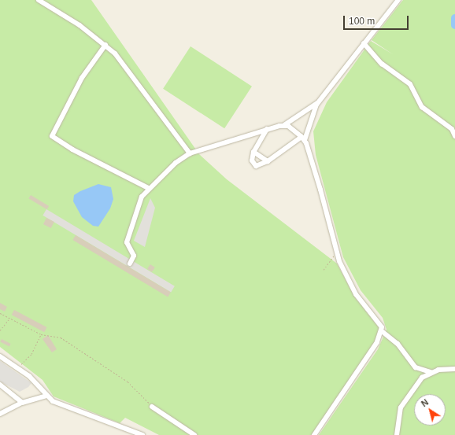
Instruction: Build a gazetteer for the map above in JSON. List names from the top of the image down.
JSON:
{
  "scale_bar": "100 m",
  "north": "top left"
}
